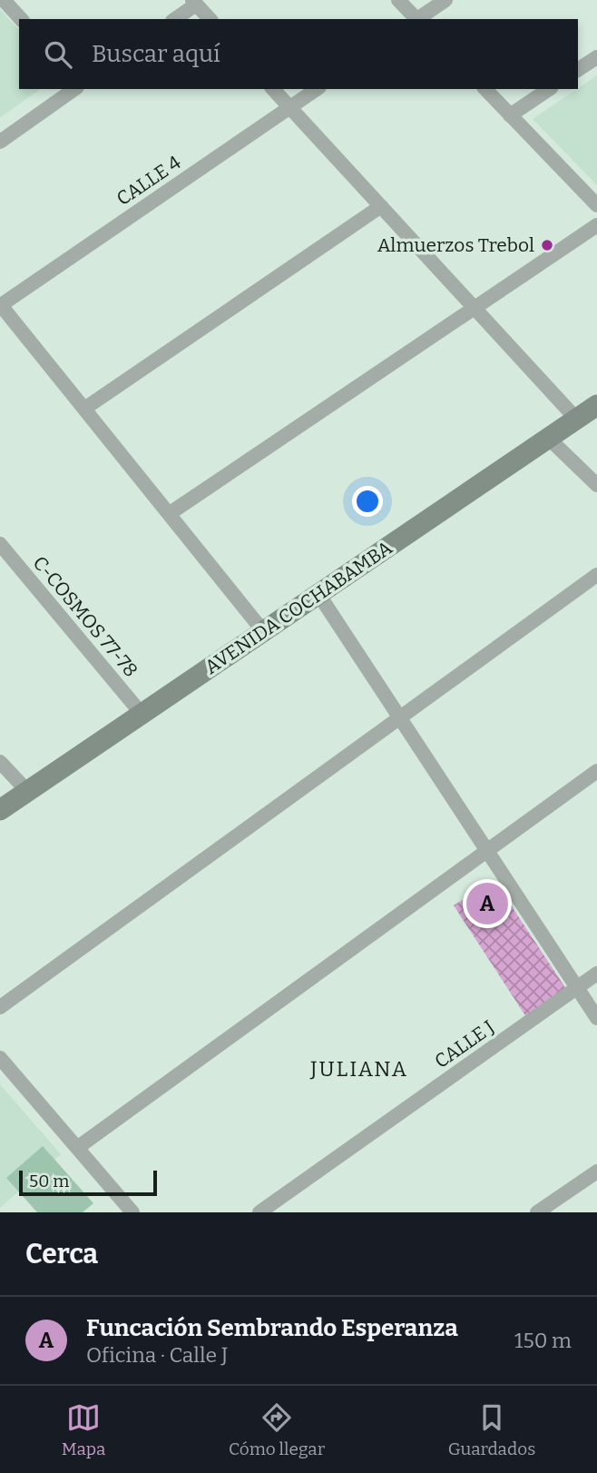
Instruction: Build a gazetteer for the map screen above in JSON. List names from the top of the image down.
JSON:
{
  "streets": {
    "main road": ["AVENIDA COCHABAMBA"],
    "street": ["CALLE 4", "C-COSMOS 77-78", "CALLE J"]
  },
  "crossings": [
    ["AVENIDA COCHABAMBA", "C-COSMOS 77-78"]
  ],
  "districts": ["JULIANA"],
  "places": ["Almuerzos Trebol"],
  "scale_bar": "50 m",
  "page": {
    "search": "Buscar aquí",
    "pins": "A",
    "scale": "50 m",
    "heading": "Cerca",
    "list": [
      {
        "mark": "A",
        "name": "Funcación Sembrando Esperanza",
        "note": "Oficina · Calle J",
        "value": "150 m"
      }
    ],
    "nav": ["Mapa", "Cómo llegar", "Guardados"]
  }
}
